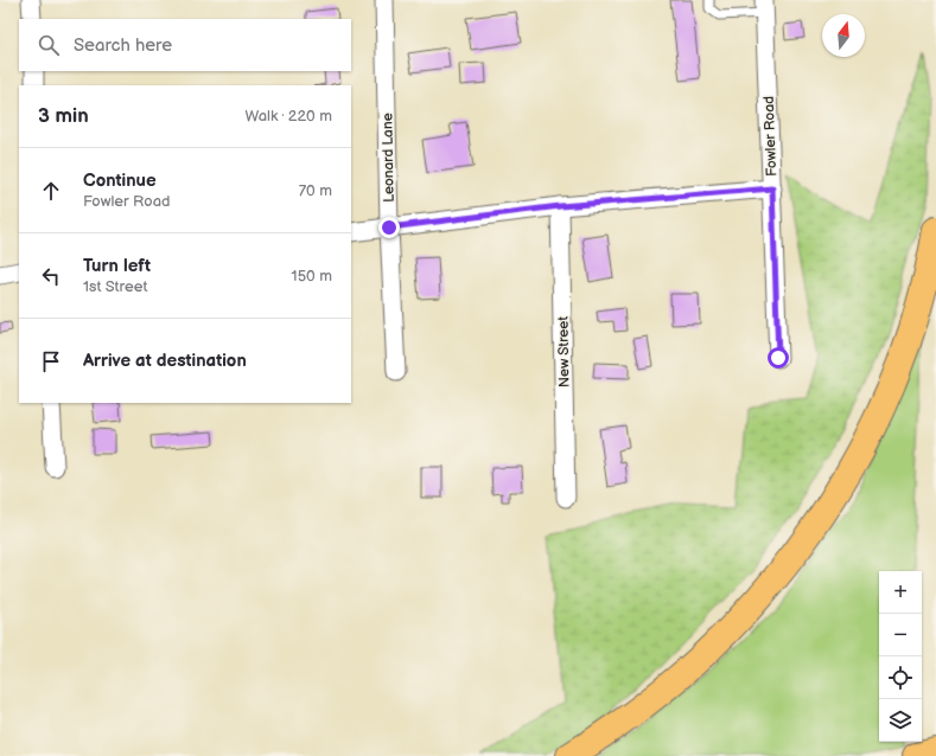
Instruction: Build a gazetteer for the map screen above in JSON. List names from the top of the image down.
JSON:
{
  "streets": {
    "street": ["Fowler Road", "Leonard Lane", "New Street"]
  },
  "north": "top",
  "page": {
    "search": "Search here",
    "heading": ["3 min", "Walk · 220 m"],
    "list": [
      ["Continue", "Fowler Road", "70 m"],
      ["Turn left", "1st Street", "150 m"],
      "Arrive at destination"
    ],
    "map_buttons": ["+", "−"]
  }
}
